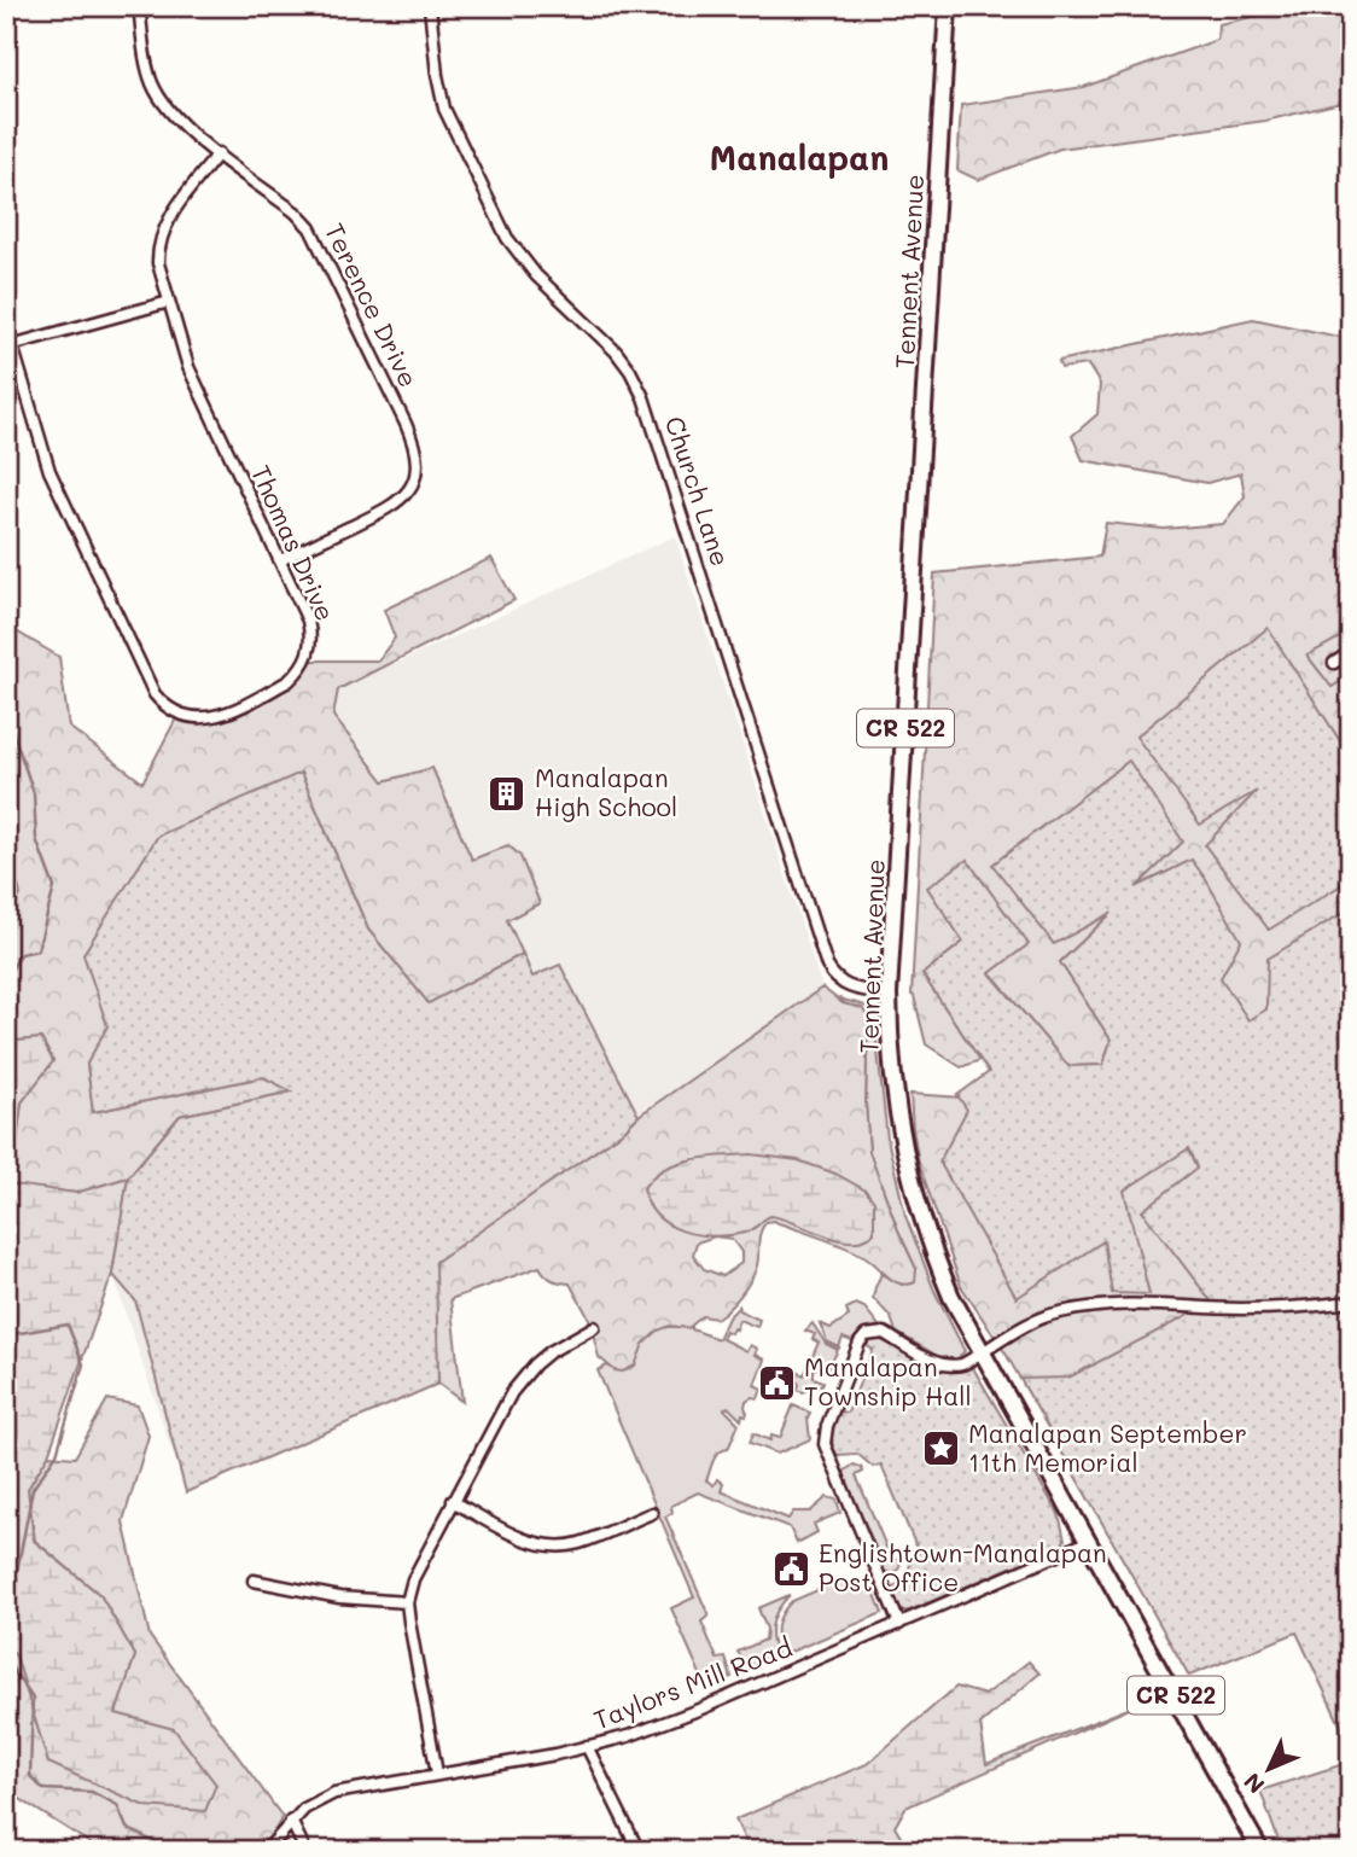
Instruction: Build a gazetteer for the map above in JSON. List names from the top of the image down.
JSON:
{
  "streets": {
    "main road": ["Tennent Avenue", "CR 522"],
    "street": [
      "Terence Drive",
      "Church Lane",
      "Thomas Drive",
      "Taylors Mill Road"
    ]
  },
  "crossings": [
    ["Tennent Avenue", "Church Lane"],
    ["Tennent Avenue", "Taylors Mill Road"],
    ["Terence Drive", "Thomas Drive"]
  ],
  "districts": ["Manalapan"],
  "places": {
    "building": ["Manalapan High School"],
    "public building": ["Manalapan Township Hall", "Englishtown-Manalapan Post Office"],
    "place": ["Manalapan September 11th Memorial"]
  },
  "north": "bottom left"
}
